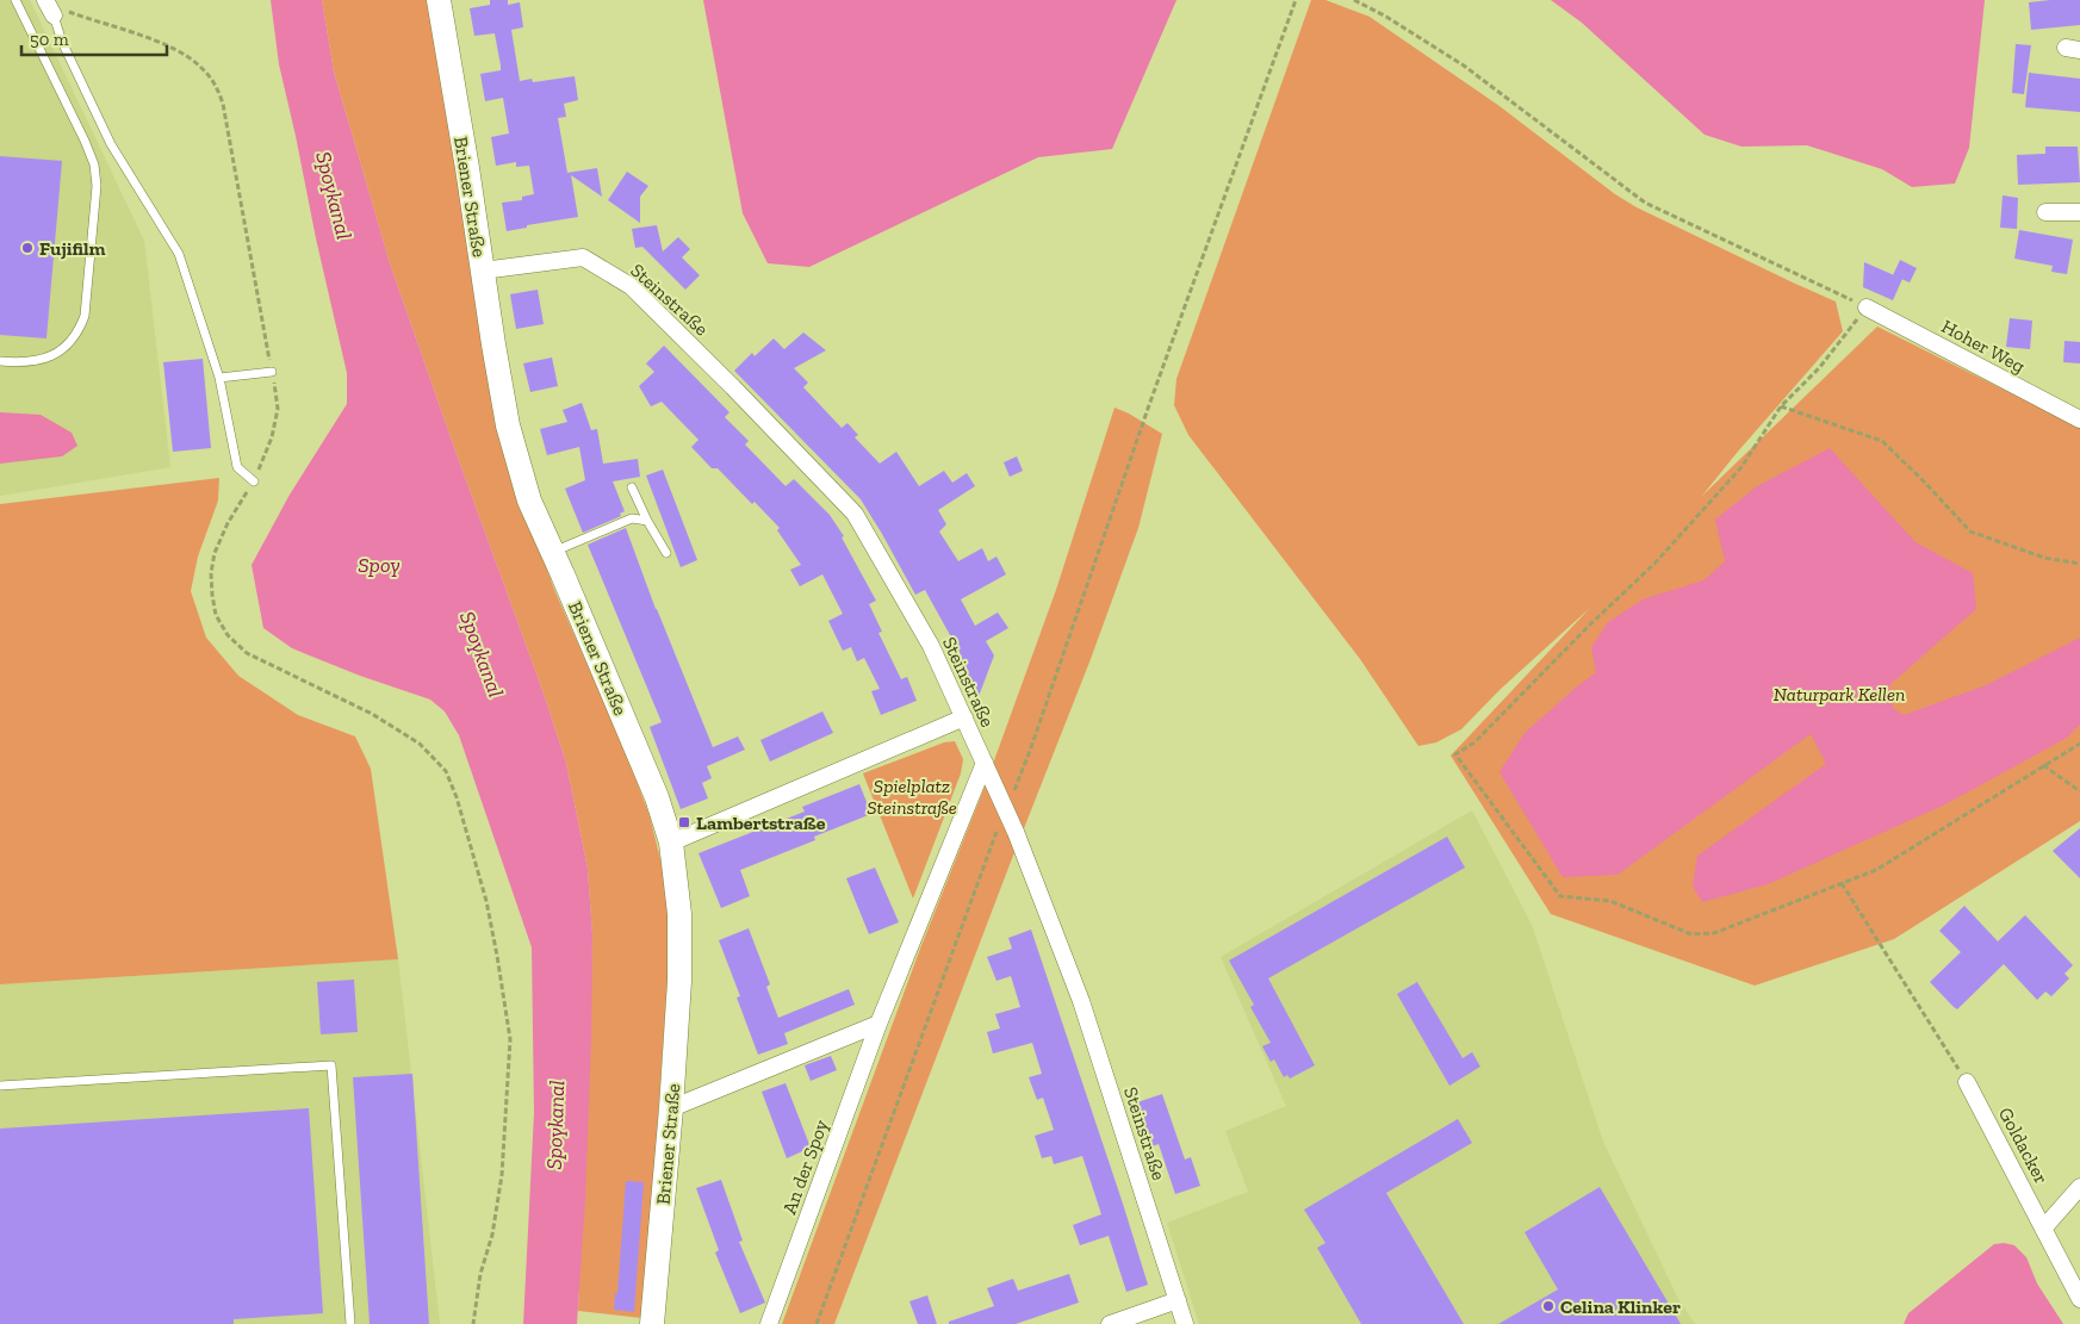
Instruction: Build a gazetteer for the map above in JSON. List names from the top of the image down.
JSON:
{
  "streets": {
    "street": [
      "Briener Straße",
      "Steinstraße",
      "Hoher Weg",
      "Goldacker",
      "An der Spoy"
    ]
  },
  "crossings": [
    ["Briener Straße", "Steinstraße"],
    ["Steinstraße", "An der Spoy"]
  ],
  "water": ["Spoykanal", "Spoy"],
  "parks": ["Naturpark Kellen", "Spielplatz Steinstraße"],
  "places": {
    "other": ["Fujifilm", "Celina Klinker"],
    "transit": ["Lambertstraße"]
  },
  "scale_bar": "50 m"
}
